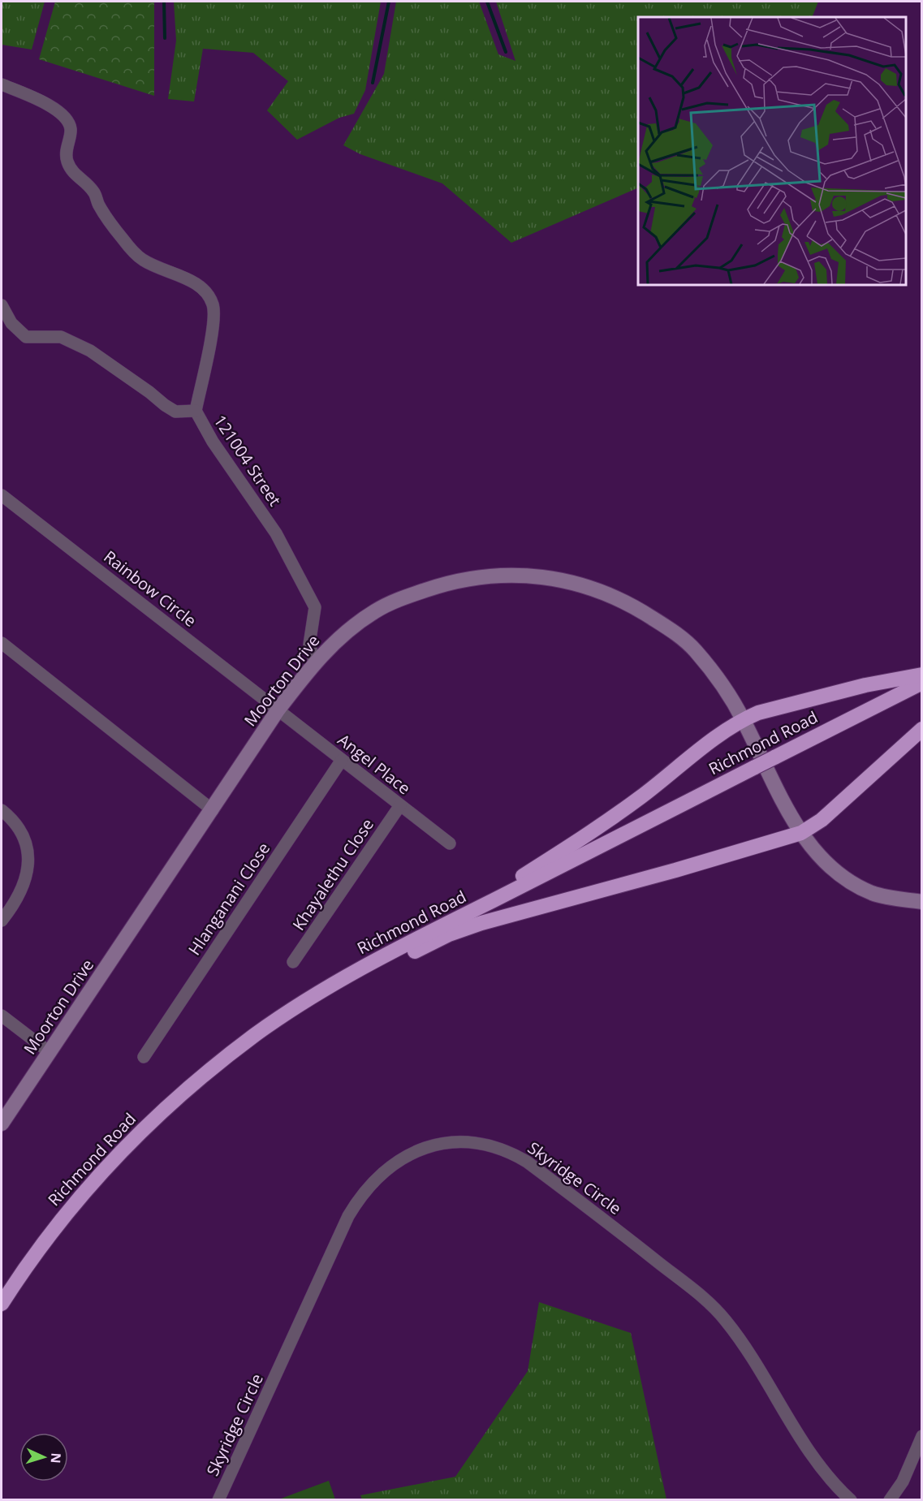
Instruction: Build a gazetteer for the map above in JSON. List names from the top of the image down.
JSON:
{
  "streets": {
    "highway": ["Richmond Road"],
    "street": [
      "121004 Street",
      "Rainbow Circle",
      "Moorton Drive",
      "Angel Place",
      "Khayalethu Close",
      "Hlanganani Close",
      "Skyridge Circle"
    ]
  },
  "crossings": [
    ["121004 Street", "Moorton Drive"],
    ["Rainbow Circle", "Moorton Drive"],
    ["Rainbow Circle", "Angel Place"],
    ["Moorton Drive", "Angel Place"],
    ["Angel Place", "Khayalethu Close"],
    ["Angel Place", "Hlanganani Close"]
  ],
  "north": "right"
}
